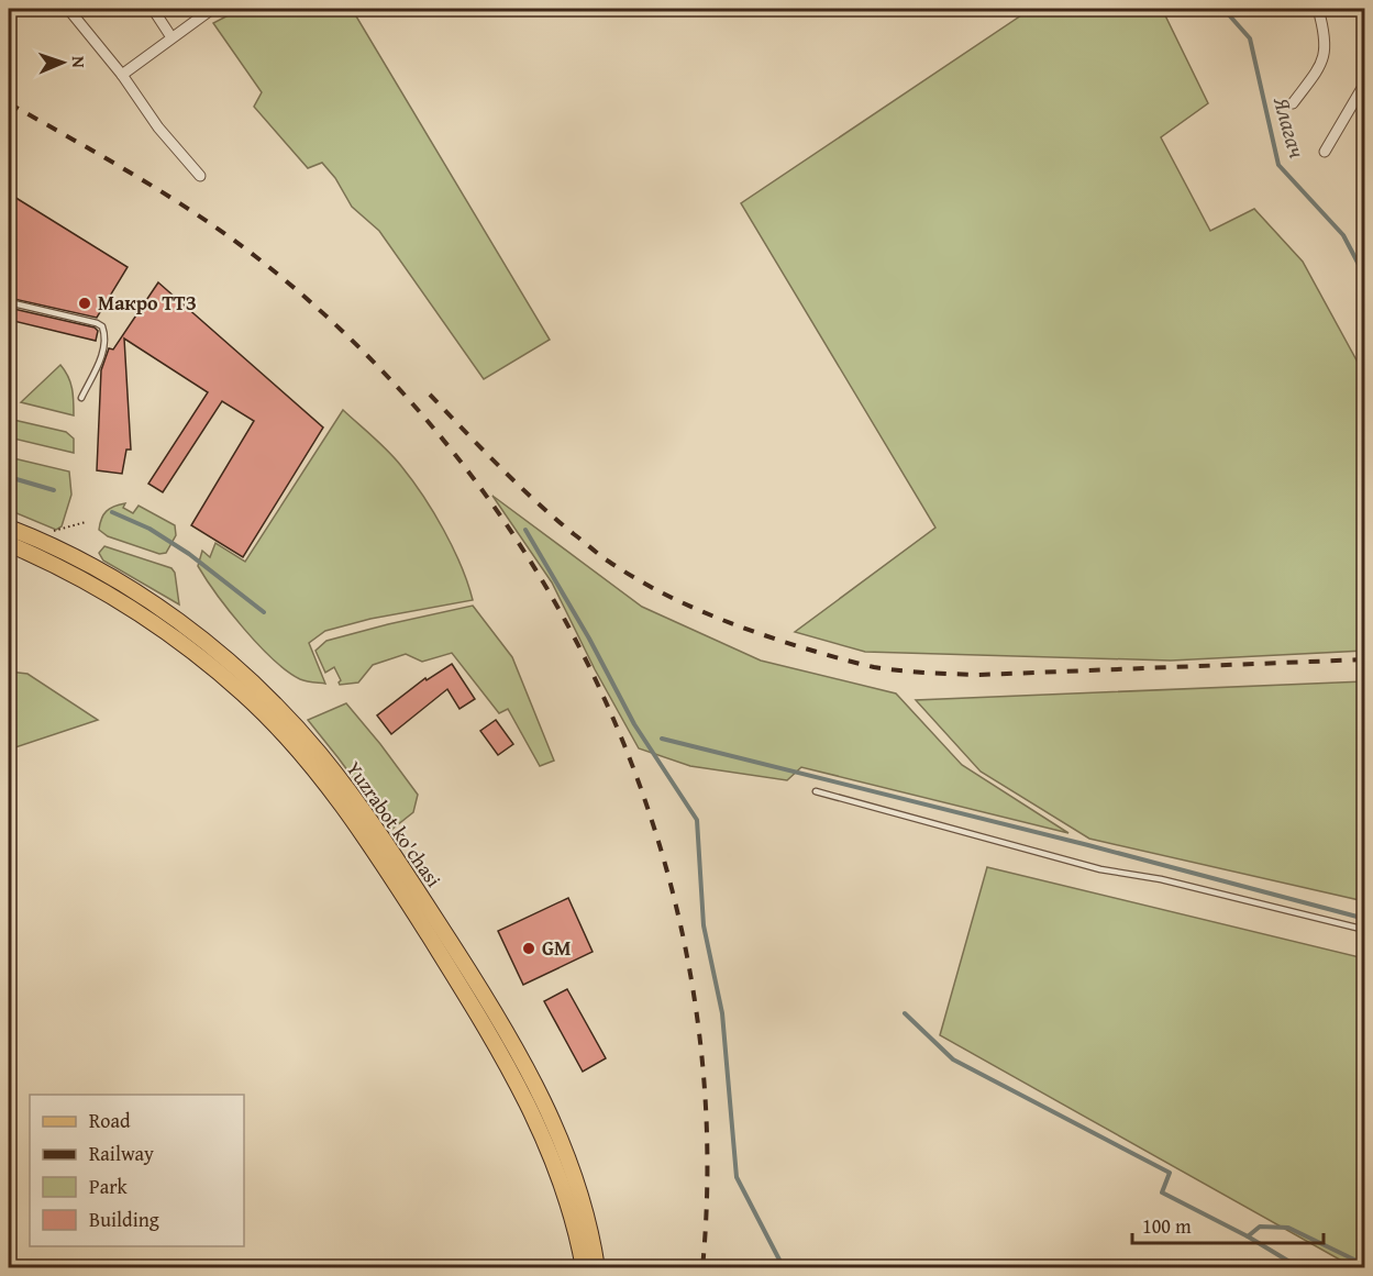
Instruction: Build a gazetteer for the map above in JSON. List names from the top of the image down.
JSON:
{
  "streets": {
    "main road": ["Yuzrabot ko'chasi"]
  },
  "water": ["Ялагач"],
  "places": ["Макро ТТЗ", "GM"],
  "legend": [
    "Road",
    "Railway",
    "Park",
    "Building"
  ],
  "scale_bar": "100 m",
  "north": "right"
}
